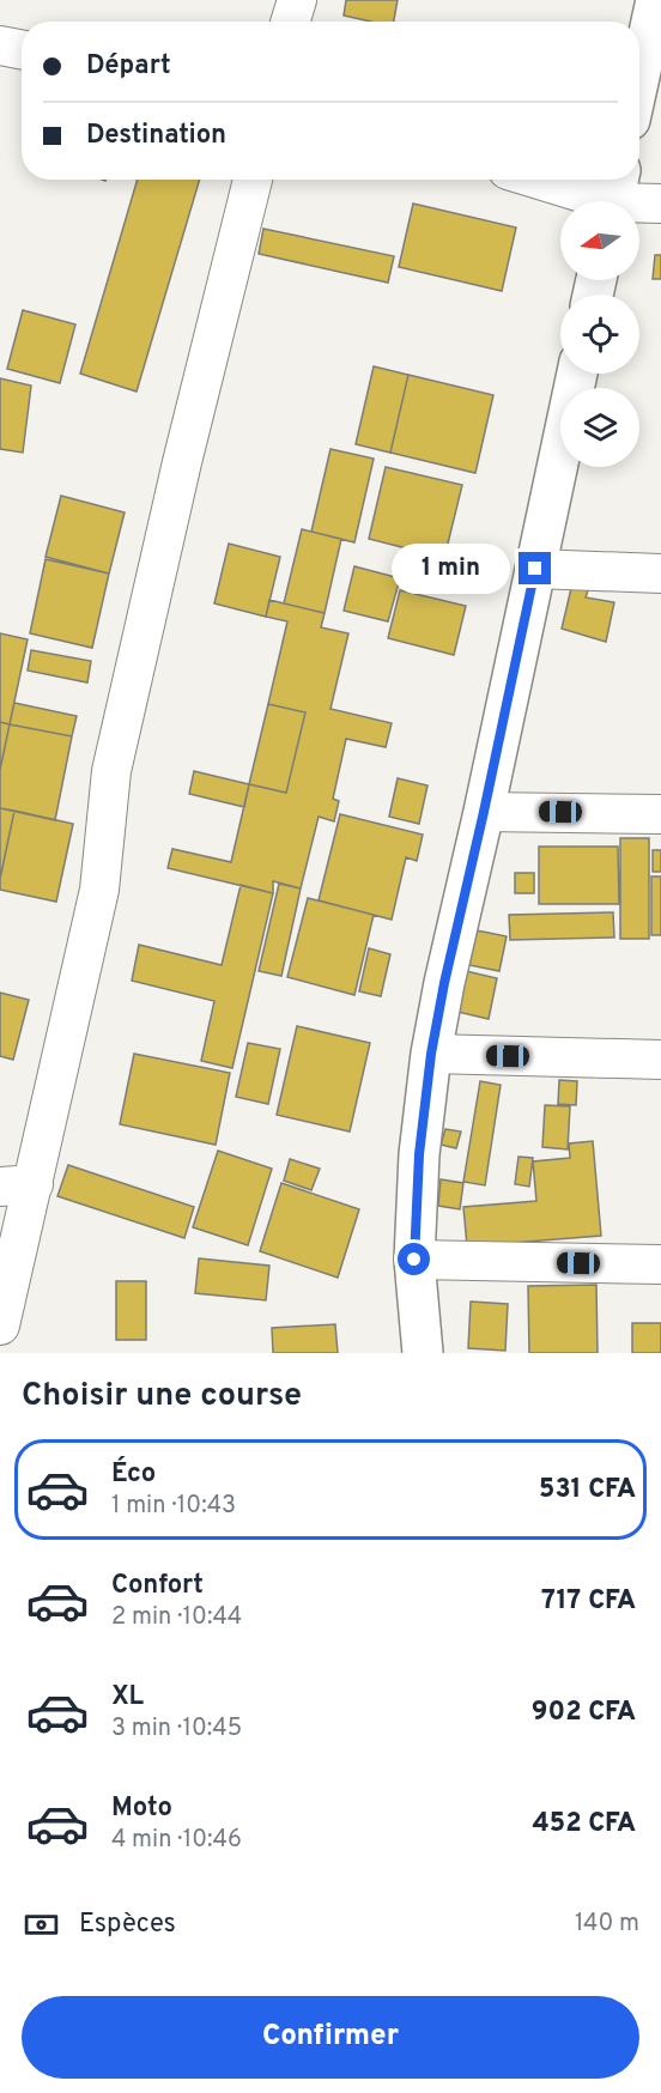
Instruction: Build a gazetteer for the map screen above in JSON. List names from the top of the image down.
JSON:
{
  "north": "left",
  "page": {
    "banner": ["Départ", "Destination"],
    "bubble": "1 min",
    "heading": "Choisir une course",
    "list": [
      {
        "name": "Éco",
        "note": "1 min · 10:43",
        "value": "531 CFA"
      },
      {
        "name": "Confort",
        "note": "2 min · 10:44",
        "value": "717 CFA"
      },
      {
        "name": "XL",
        "note": "3 min · 10:45",
        "value": "902 CFA"
      },
      {
        "name": "Moto",
        "note": "4 min · 10:46",
        "value": "452 CFA"
      }
    ],
    "pay": ["Espèces", "140 m"],
    "buttons": "Confirmer"
  }
}
